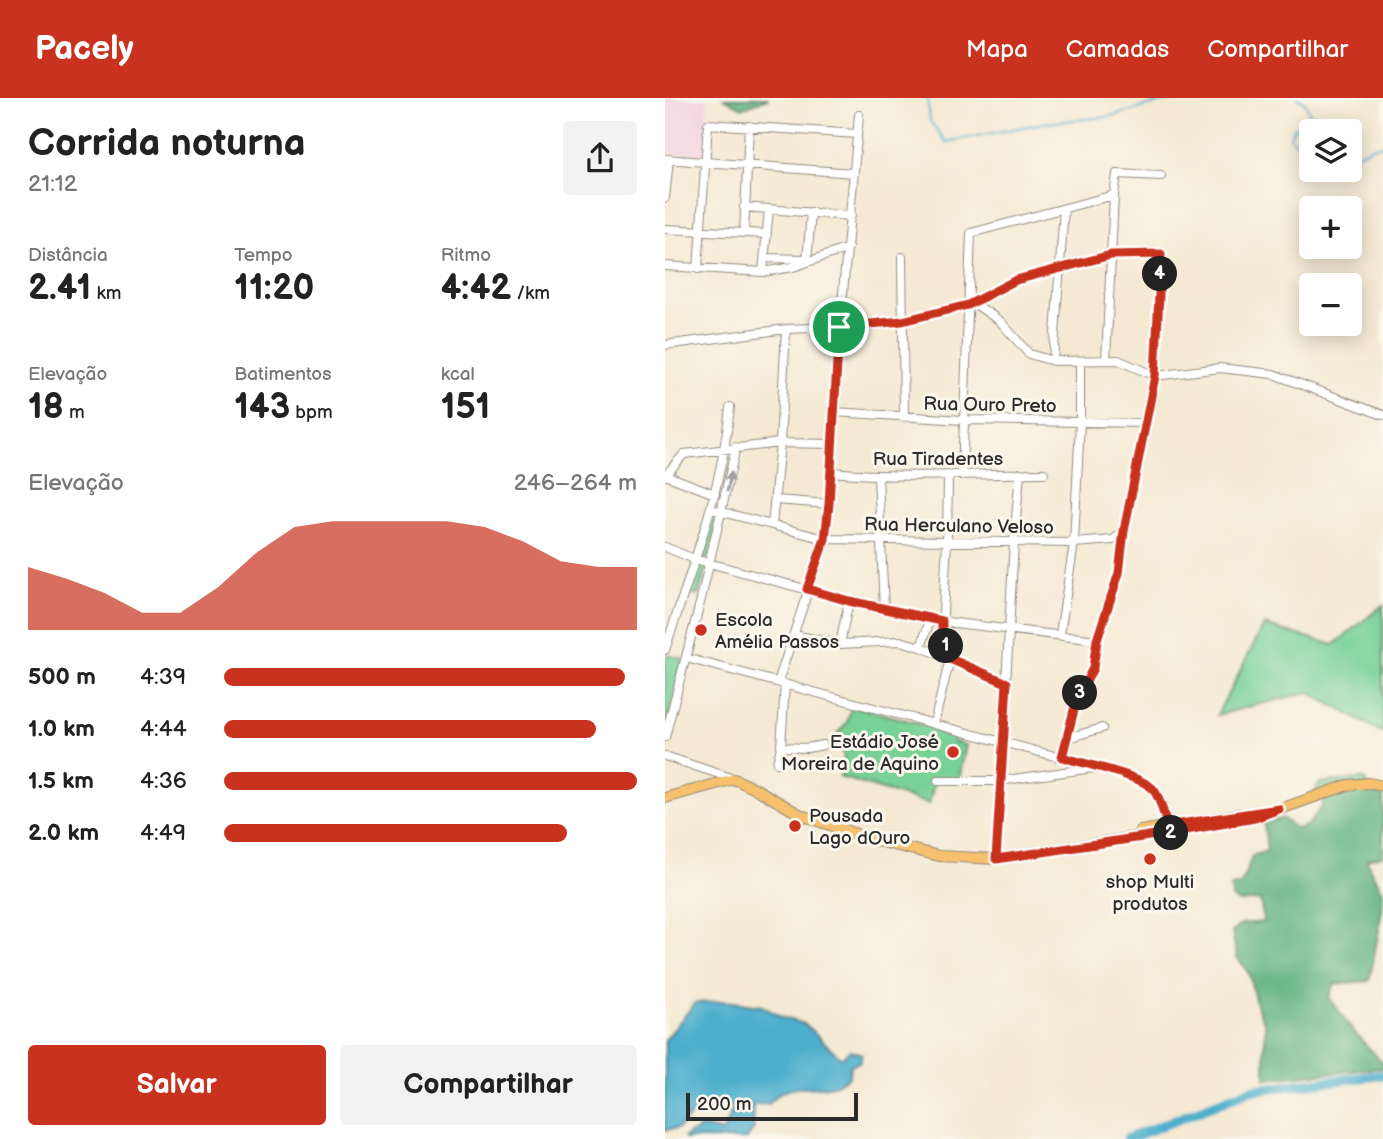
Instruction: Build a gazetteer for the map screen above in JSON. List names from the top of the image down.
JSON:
{
  "streets": {
    "street": ["Rua Ouro Preto", "Rua Tiradentes", "Rua Herculano Veloso"]
  },
  "places": [
    "Escola Amélia Passos",
    "Estádio José Moreira de Aquino",
    "Pousada Lago dOuro",
    "shop Multi produtos"
  ],
  "scale_bar": "200 m",
  "page": {
    "header": "Pacely",
    "nav": ["Mapa", "Camadas", "Compartilhar"],
    "heading": ["Corrida noturna", "21:12"],
    "map_buttons": ["+", "−"],
    "stats": [
      ["Distância", "2.41 km"],
      ["Tempo", "11:20"],
      ["Ritmo", "4:42 /km"],
      ["Elevação", "18 m"],
      ["Batimentos", "143 bpm"],
      ["kcal", "151"]
    ],
    "pins": [
      "4",
      "1",
      "3",
      "2"
    ],
    "chart": ["Elevação", "246–264 m"],
    "list": [
      {
        "name": "500 m",
        "note": "4:39"
      },
      {
        "name": "1.0 km",
        "note": "4:44"
      },
      {
        "name": "1.5 km",
        "note": "4:36"
      },
      {
        "name": "2.0 km",
        "note": "4:49"
      }
    ],
    "buttons": ["Salvar", "Compartilhar"],
    "scale": "200 m"
  }
}
